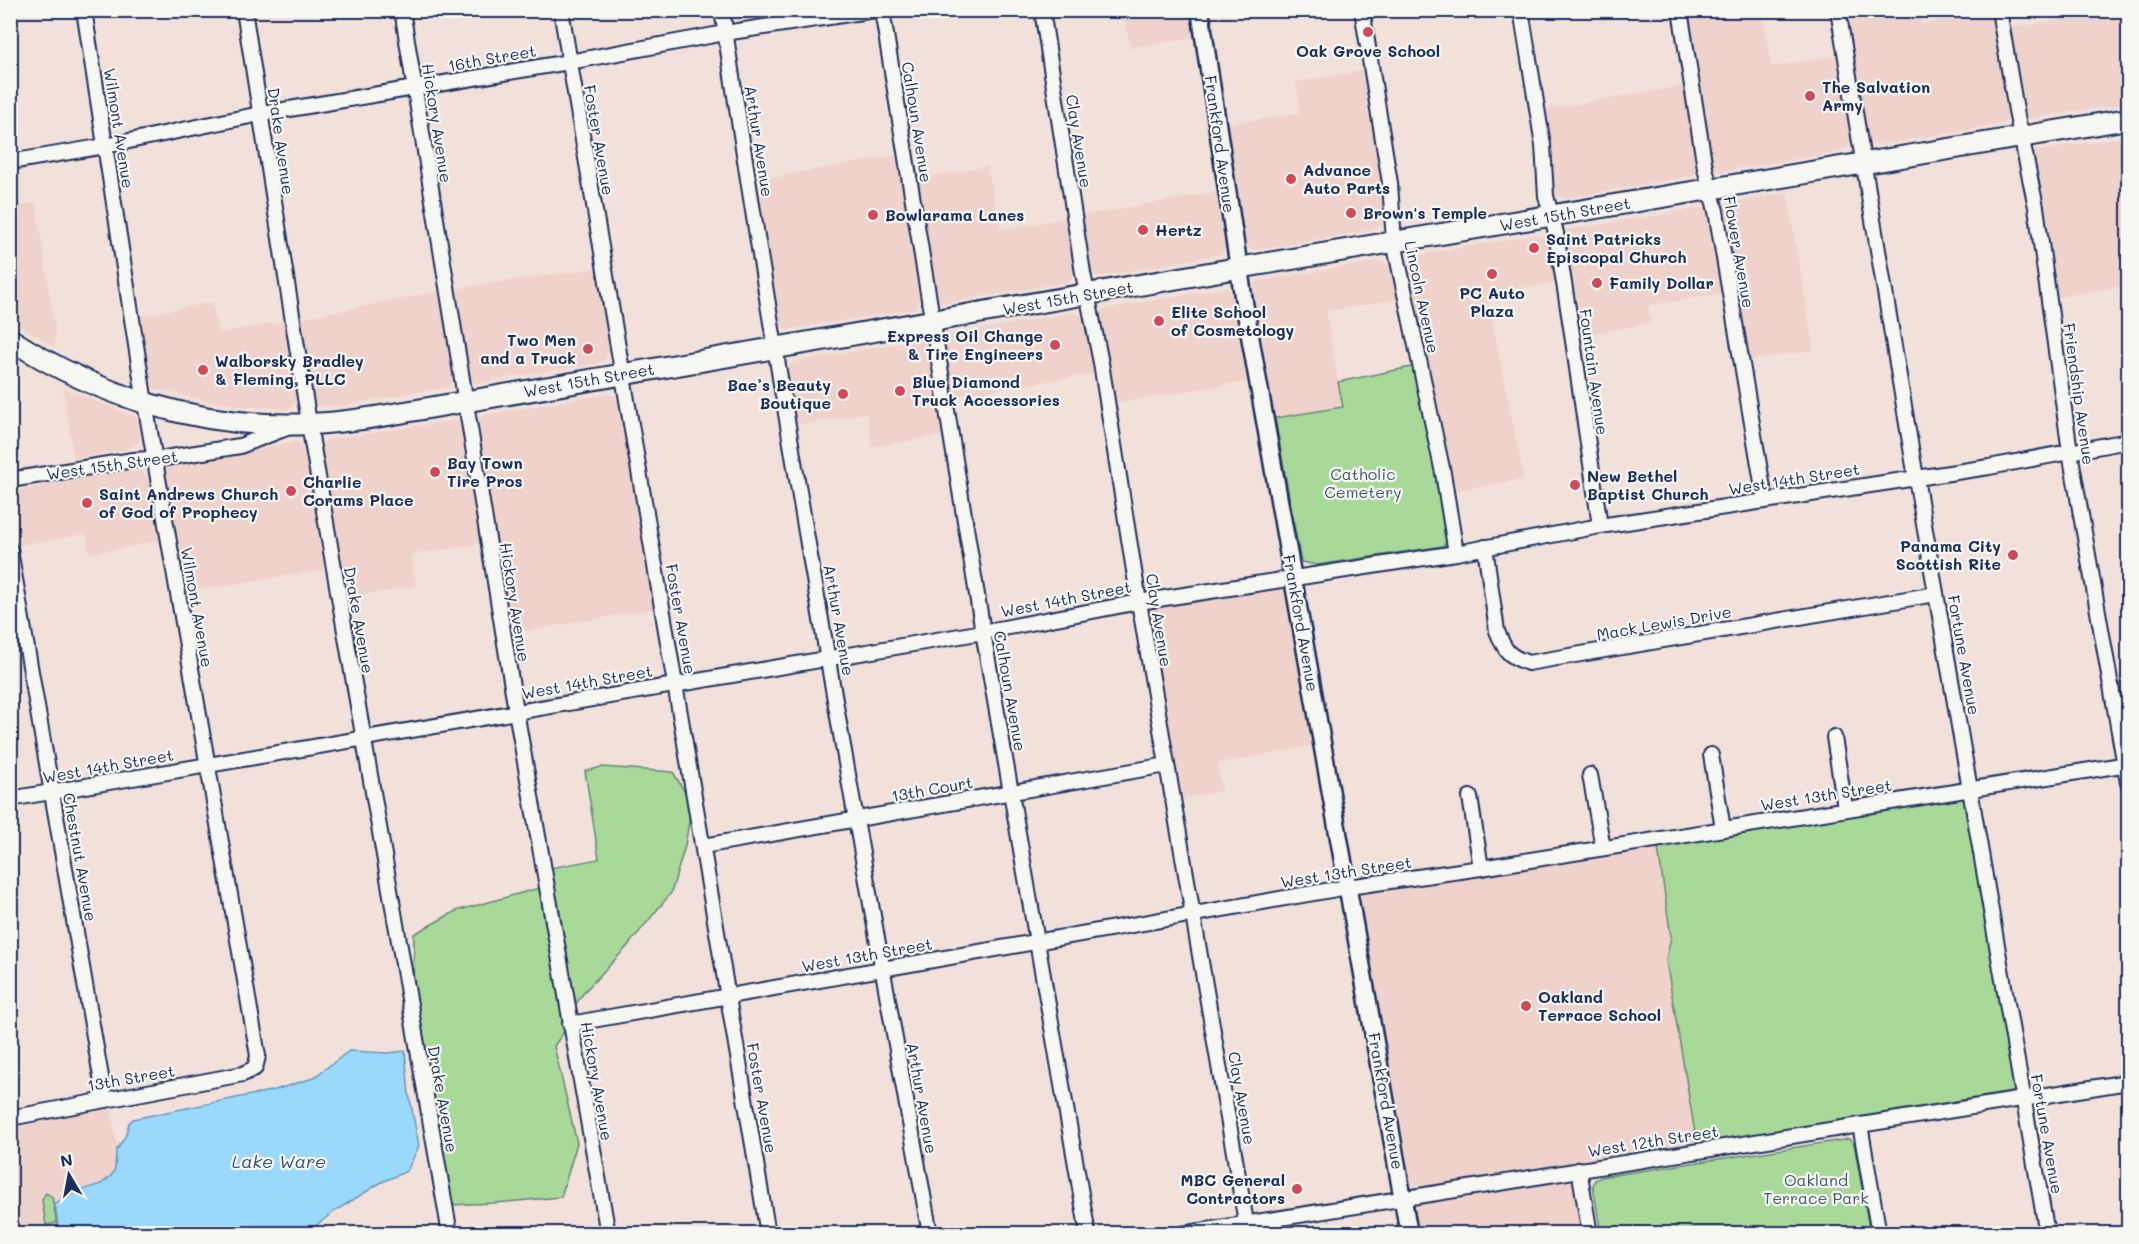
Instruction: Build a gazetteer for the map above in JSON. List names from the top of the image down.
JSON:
{
  "streets": {
    "highway": ["West 15th Street"],
    "main road": ["Frankford Avenue"],
    "street": [
      "16th Street",
      "Calhoun Avenue",
      "Hickory Avenue",
      "Wilmont Avenue",
      "Foster Avenue",
      "Drake Avenue",
      "Arthur Avenue",
      "Clay Avenue",
      "Flower Avenue",
      "Lincoln Avenue",
      "Fountain Avenue",
      "Friendship Avenue",
      "West 14th Street",
      "Mack Lewis Drive",
      "Fortune Avenue",
      "13th Court",
      "West 13th Street",
      "Chestnut Avenue",
      "13th Street",
      "West 12th Street"
    ]
  },
  "crossings": [
    ["16th Street", "Hickory Avenue"],
    ["16th Street", "Wilmont Avenue"],
    ["16th Street", "Foster Avenue"],
    ["16th Street", "Drake Avenue"],
    ["16th Street", "Arthur Avenue"],
    ["Calhoun Avenue", "West 15th Street"],
    ["Calhoun Avenue", "West 14th Street"],
    ["Calhoun Avenue", "13th Court"],
    ["Calhoun Avenue", "West 13th Street"],
    ["Hickory Avenue", "West 15th Street"],
    ["Hickory Avenue", "West 14th Street"],
    ["Hickory Avenue", "West 13th Street"],
    ["Wilmont Avenue", "West 15th Street"],
    ["Wilmont Avenue", "West 14th Street"],
    ["Wilmont Avenue", "13th Street"],
    ["Foster Avenue", "West 15th Street"],
    ["Foster Avenue", "West 14th Street"],
    ["Foster Avenue", "13th Court"],
    ["Foster Avenue", "West 13th Street"],
    ["Drake Avenue", "West 15th Street"],
    ["Drake Avenue", "West 14th Street"],
    ["Arthur Avenue", "West 15th Street"],
    ["Arthur Avenue", "West 14th Street"],
    ["Arthur Avenue", "13th Court"],
    ["Arthur Avenue", "West 13th Street"],
    ["Clay Avenue", "West 15th Street"],
    ["Clay Avenue", "West 14th Street"],
    ["Clay Avenue", "13th Court"],
    ["Clay Avenue", "West 13th Street"],
    ["Clay Avenue", "West 12th Street"],
    ["Frankford Avenue", "West 15th Street"],
    ["Frankford Avenue", "West 14th Street"],
    ["Frankford Avenue", "West 13th Street"],
    ["Frankford Avenue", "West 12th Street"],
    ["West 15th Street", "Flower Avenue"],
    ["West 15th Street", "Lincoln Avenue"],
    ["West 15th Street", "Fountain Avenue"],
    ["West 15th Street", "Friendship Avenue"],
    ["West 15th Street", "Fortune Avenue"],
    ["Flower Avenue", "West 14th Street"],
    ["Lincoln Avenue", "West 14th Street"],
    ["Fountain Avenue", "West 14th Street"],
    ["Friendship Avenue", "West 14th Street"],
    ["Friendship Avenue", "West 13th Street"],
    ["West 14th Street", "Mack Lewis Drive"],
    ["West 14th Street", "Fortune Avenue"],
    ["West 14th Street", "Chestnut Avenue"],
    ["Mack Lewis Drive", "Fortune Avenue"],
    ["Fortune Avenue", "West 13th Street"],
    ["Fortune Avenue", "West 12th Street"],
    ["Chestnut Avenue", "13th Street"]
  ],
  "water": ["Lake Ware"],
  "parks": ["Catholic Cemetery", "Oakland Terrace Park"],
  "places": [
    "Oak Grove School",
    "The Salvation Army",
    "Advance Auto Parts",
    "Brown's Temple",
    "Bowlarama Lanes",
    "Hertz",
    "Saint Patricks Episcopal Church",
    "PC Auto Plaza",
    "Family Dollar",
    "Elite School of Cosmetology",
    "Express Oil Change & Tire Engineers",
    "Two Men and a Truck",
    "Walborsky Bradley & Fleming, PLLC",
    "Blue Diamond Truck Accessories",
    "Bae’s Beauty Boutique",
    "Bay Town Tire Pros",
    "New Bethel Baptist Church",
    "Charlie Corams Place",
    "Saint Andrews Church of God of Prophecy",
    "Panama City Scottish Rite",
    "Oakland Terrace School",
    "MBC General Contractors"
  ],
  "north": "top"
}
